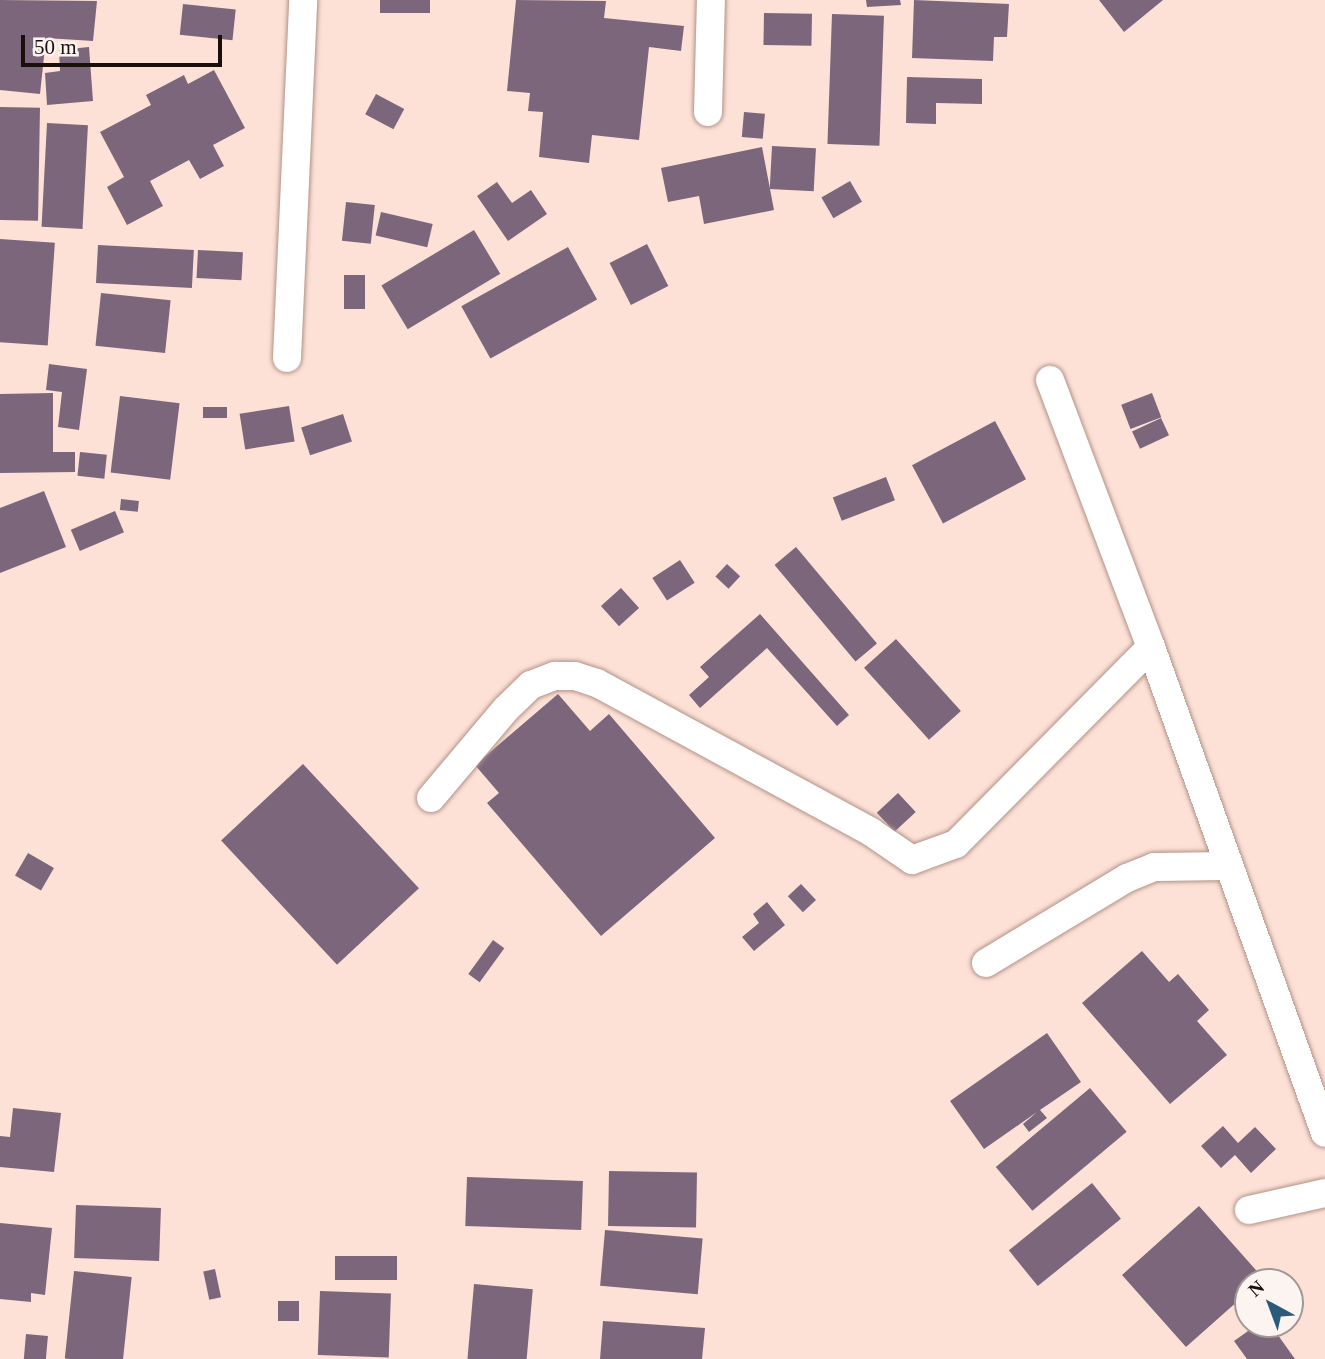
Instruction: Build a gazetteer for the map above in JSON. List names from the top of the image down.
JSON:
{
  "scale_bar": "50 m",
  "north": "top left"
}
